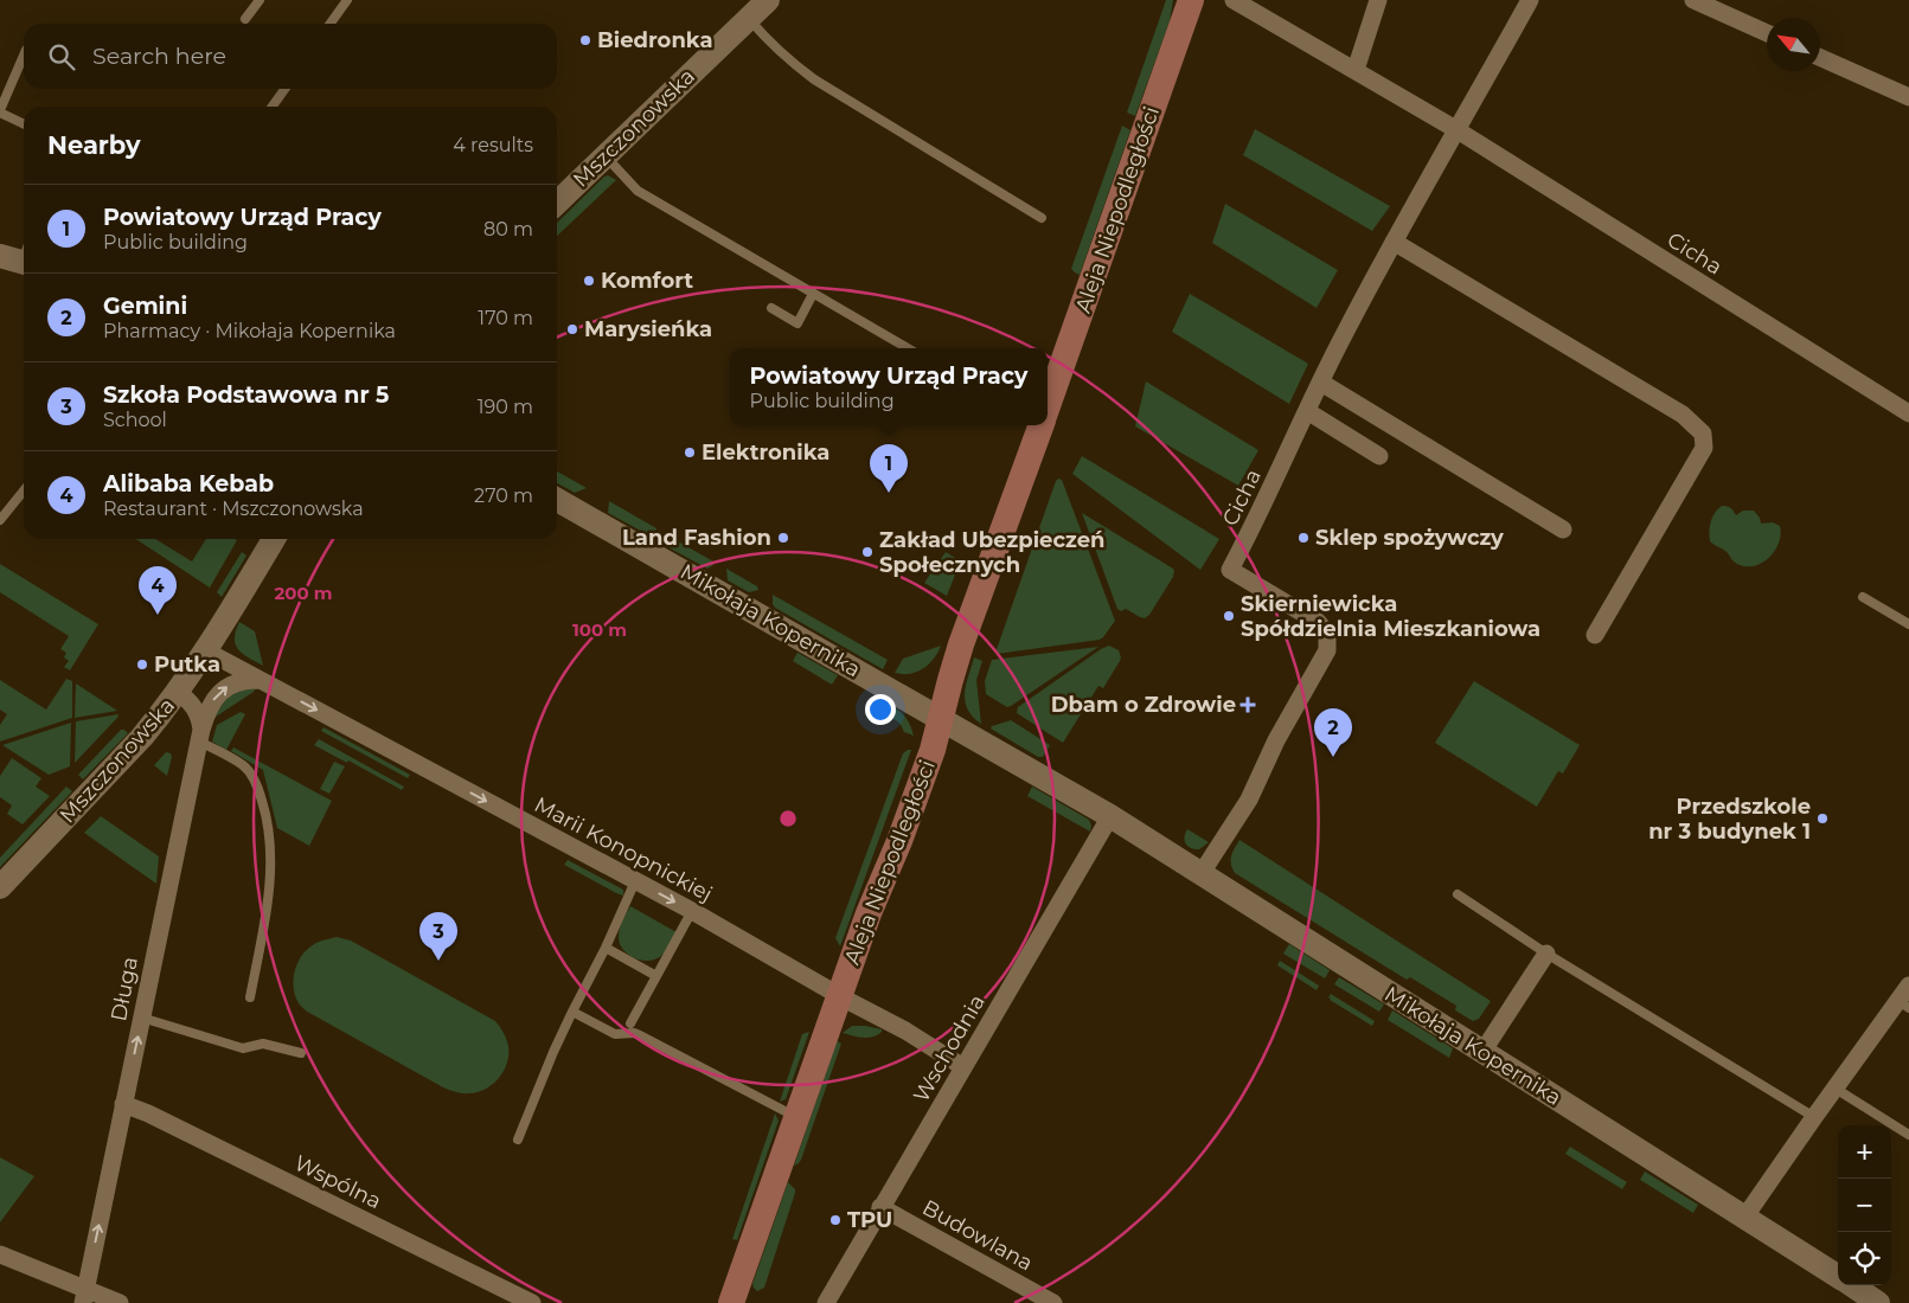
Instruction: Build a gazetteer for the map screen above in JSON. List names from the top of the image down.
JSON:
{
  "streets": {
    "main road": ["Aleja Niepodległości"],
    "street": [
      "Mszczonowska",
      "Cicha",
      "Mikołaja Kopernika",
      "Marii Konopnickiej",
      "Długa",
      "Wschodnia",
      "Wspólna",
      "Budowlana"
    ]
  },
  "crossings": [
    ["Mszczonowska", "Marii Konopnickiej"],
    ["Aleja Niepodległości", "Mikołaja Kopernika"],
    ["Aleja Niepodległości", "Marii Konopnickiej"],
    ["Cicha", "Mikołaja Kopernika"],
    ["Mikołaja Kopernika", "Wschodnia"],
    ["Marii Konopnickiej", "Wschodnia"],
    ["Długa", "Wspólna"],
    ["Wschodnia", "Budowlana"]
  ],
  "one_way": ["Marii Konopnickiej", "Długa"],
  "places": {
    "other": [
      "Biedronka",
      "Komfort",
      "Marysieńka",
      "Elektronika",
      "Land Fashion",
      "Sklep spożywczy",
      "Zakład Ubezpieczeń Społecznych",
      "Skierniewicka Spółdzielnia Mieszkaniowa",
      "Putka",
      "Przedszkole nr 3 budynek 1",
      "TPU"
    ],
    "health": ["Dbam o Zdrowie"]
  },
  "north": "top left",
  "page": {
    "search": "Search here",
    "heading": ["Nearby", "4 results"],
    "list": [
      {
        "mark": "1",
        "name": "Powiatowy Urząd Pracy",
        "note": "Public building",
        "value": "80 m"
      },
      {
        "mark": "2",
        "name": "Gemini",
        "note": "Pharmacy · Mikołaja Kopernika",
        "value": "170 m"
      },
      {
        "mark": "3",
        "name": "Szkoła Podstawowa nr 5",
        "note": "School",
        "value": "190 m"
      },
      {
        "mark": "4",
        "name": "Alibaba Kebab",
        "note": "Restaurant · Mszczonowska",
        "value": "270 m"
      }
    ],
    "popup": ["Powiatowy Urząd Pracy", "Public building"],
    "pins": [
      "1",
      "4",
      "2",
      "3"
    ],
    "map_buttons": ["+", "−"]
  },
  "rings": ["200 m", "100 m"]
}
